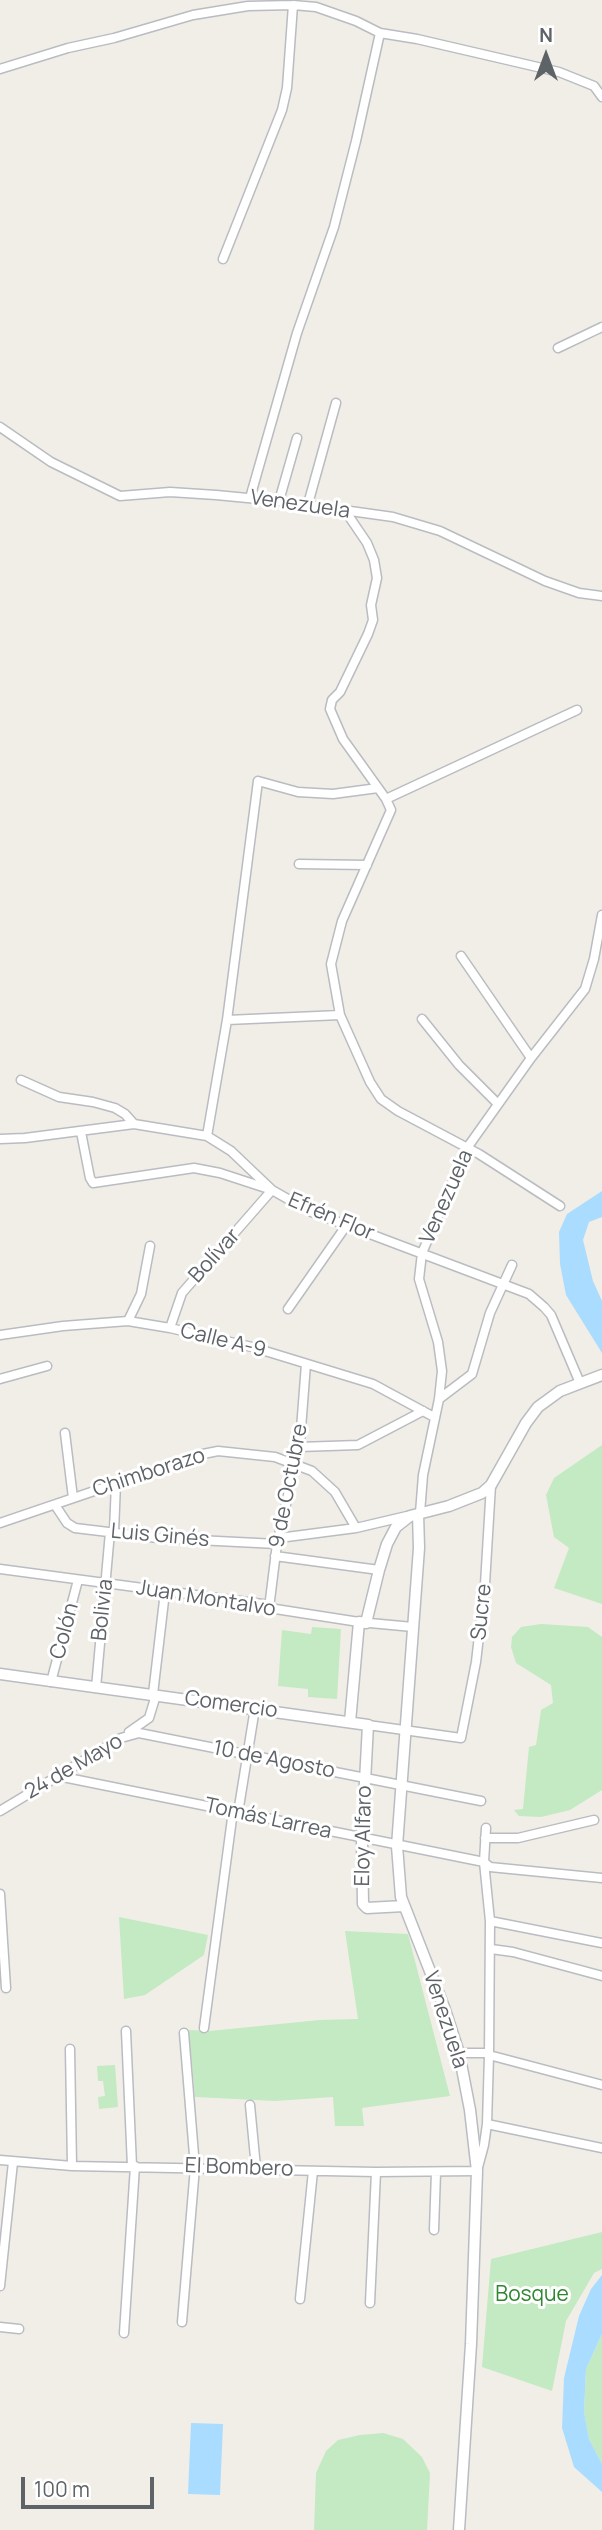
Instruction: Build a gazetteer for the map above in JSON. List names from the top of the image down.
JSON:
{
  "streets": {
    "street": [
      "Venezuela",
      "Efrén Flor",
      "Bolívar",
      "Calle A-9",
      "Chimborazo",
      "9 de Octubre",
      "Luis Ginés",
      "Juan Montalvo",
      "Bolivia",
      "Sucre",
      "Colón",
      "Comercio",
      "10 de Agosto",
      "24 de Mayo",
      "Tomás Larrea",
      "Eloy Alfaro",
      "El Bombero"
    ]
  },
  "crossings": [
    ["Venezuela", "Efrén Flor"],
    ["Venezuela", "Calle A-9"],
    ["Venezuela", "Luis Ginés"],
    ["Venezuela", "Juan Montalvo"],
    ["Venezuela", "Comercio"],
    ["Venezuela", "10 de Agosto"],
    ["Venezuela", "Tomás Larrea"],
    ["Venezuela", "Eloy Alfaro"],
    ["Venezuela", "El Bombero"],
    ["Efrén Flor", "Bolívar"],
    ["Bolívar", "Calle A-9"],
    ["Calle A-9", "9 de Octubre"],
    ["Chimborazo", "9 de Octubre"],
    ["Chimborazo", "Luis Ginés"],
    ["Chimborazo", "Bolivia"],
    ["9 de Octubre", "Luis Ginés"],
    ["9 de Octubre", "Juan Montalvo"],
    ["Luis Ginés", "Bolivia"],
    ["Juan Montalvo", "Bolivia"],
    ["Juan Montalvo", "Colón"],
    ["Bolivia", "Comercio"],
    ["Sucre", "Comercio"],
    ["Colón", "Comercio"],
    ["Comercio", "Eloy Alfaro"],
    ["10 de Agosto", "24 de Mayo"],
    ["10 de Agosto", "Eloy Alfaro"],
    ["24 de Mayo", "Tomás Larrea"],
    ["Tomás Larrea", "Eloy Alfaro"]
  ],
  "parks": ["Bosque"],
  "scale_bar": "100 m",
  "north": "top"
}
